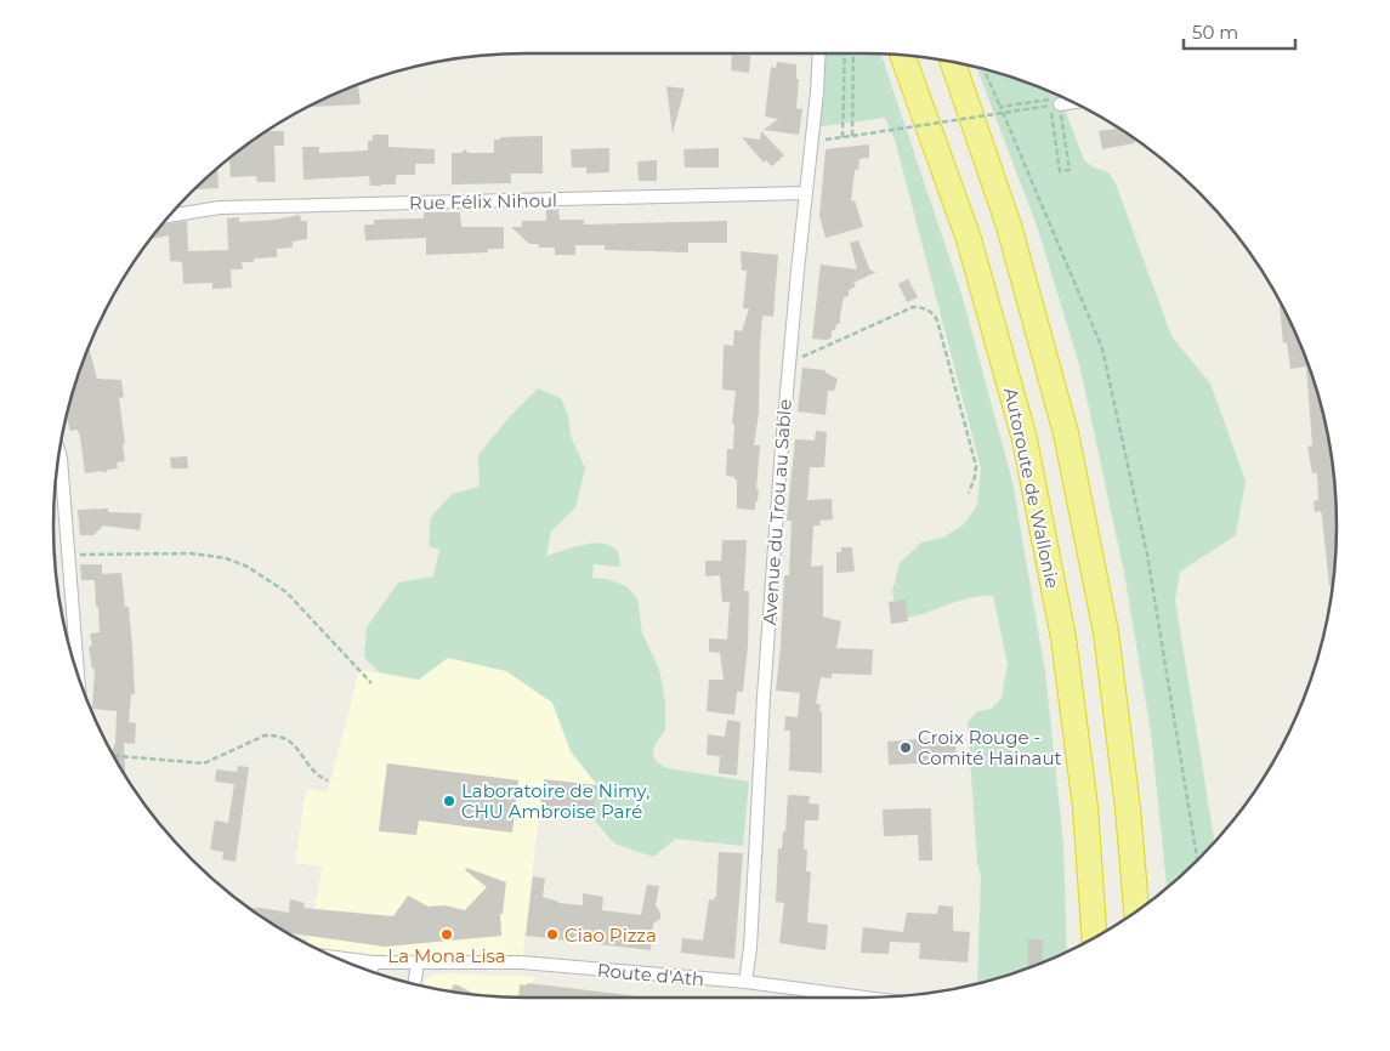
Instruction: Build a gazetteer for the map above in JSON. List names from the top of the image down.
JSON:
{
  "streets": {
    "highway": ["Autoroute de Wallonie"],
    "street": ["Rue Félix Nihoul", "Avenue du Trou au Sable", "Route d'Ath"]
  },
  "crossings": [
    ["Rue Félix Nihoul", "Avenue du Trou au Sable"],
    ["Avenue du Trou au Sable", "Route d'Ath"]
  ],
  "places": [
    "Croix Rouge - Comité Hainaut",
    "Laboratoire de Nimy, CHU Ambroise Paré",
    "La Mona Lisa",
    "Ciao Pizza"
  ],
  "scale_bar": "50 m"
}
